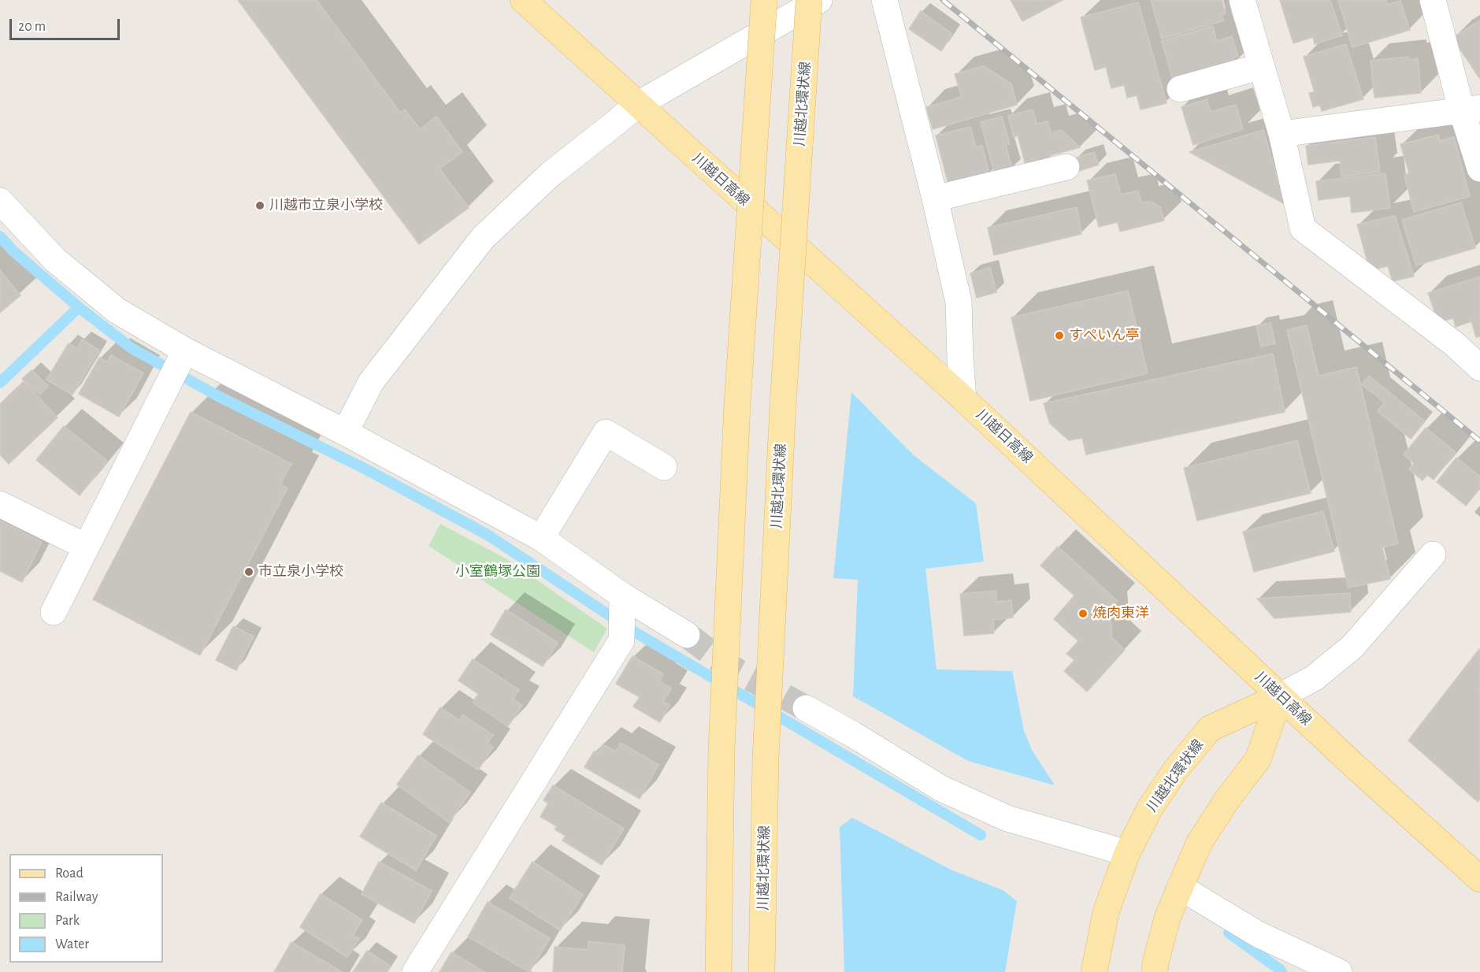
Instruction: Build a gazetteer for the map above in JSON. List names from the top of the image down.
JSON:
{
  "streets": {
    "main road": ["川越北環状線", "川越日高線"]
  },
  "crossings": [
    ["川越北環状線", "川越日高線"]
  ],
  "parks": ["小室鶴塚公園"],
  "places": [
    "川越市立泉小学校",
    "すぺいん亭",
    "市立泉小学校",
    "焼肉東洋"
  ],
  "legend": [
    "Road",
    "Railway",
    "Park",
    "Water"
  ],
  "scale_bar": "20 m"
}
